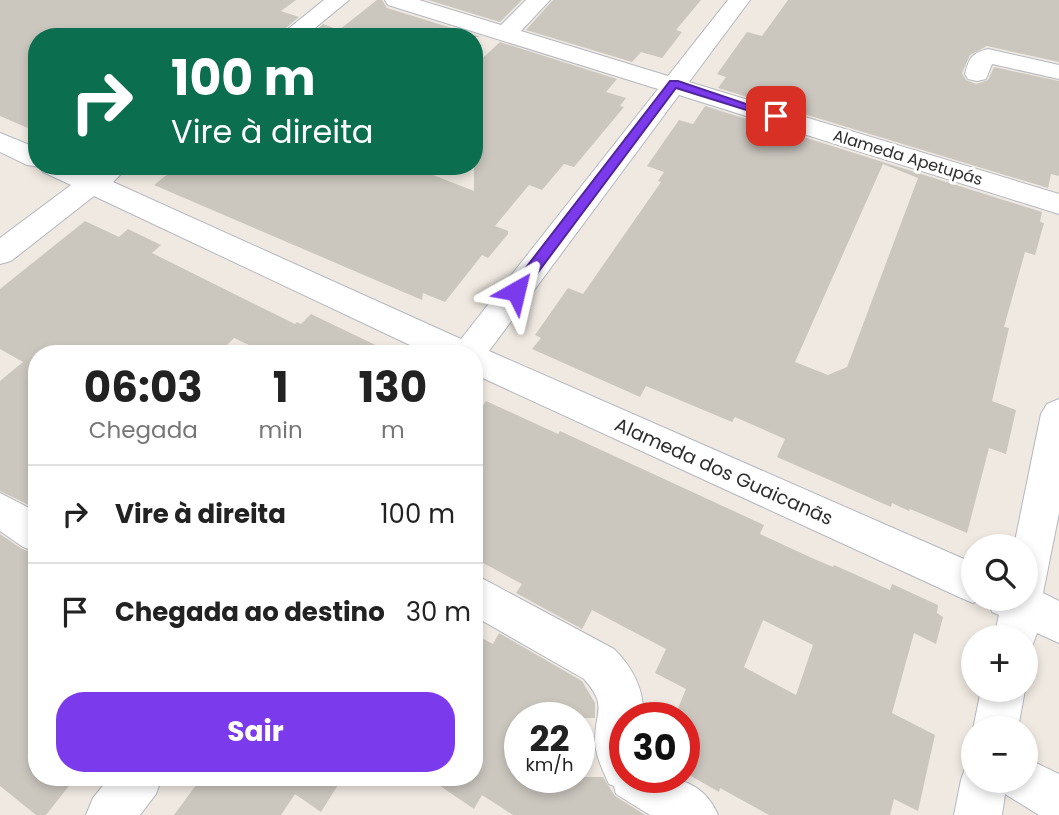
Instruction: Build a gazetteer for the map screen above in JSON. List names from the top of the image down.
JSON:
{
  "streets": {
    "street": ["Alameda Apetupás", "Alameda dos Guaicanãs"]
  },
  "page": {
    "turn": ["100 m", "Vire à direita"],
    "eta": [
      "06:03",
      "Chegada",
      "1",
      "min",
      "130",
      "m"
    ],
    "list": [
      {
        "name": "Vire à direita",
        "value": "100 m"
      },
      {
        "name": "Chegada ao destino",
        "value": "30 m"
      }
    ],
    "map_buttons": ["+", "−"],
    "buttons": "Sair",
    "speed": "22 km/h",
    "limit": "30"
  }
}
